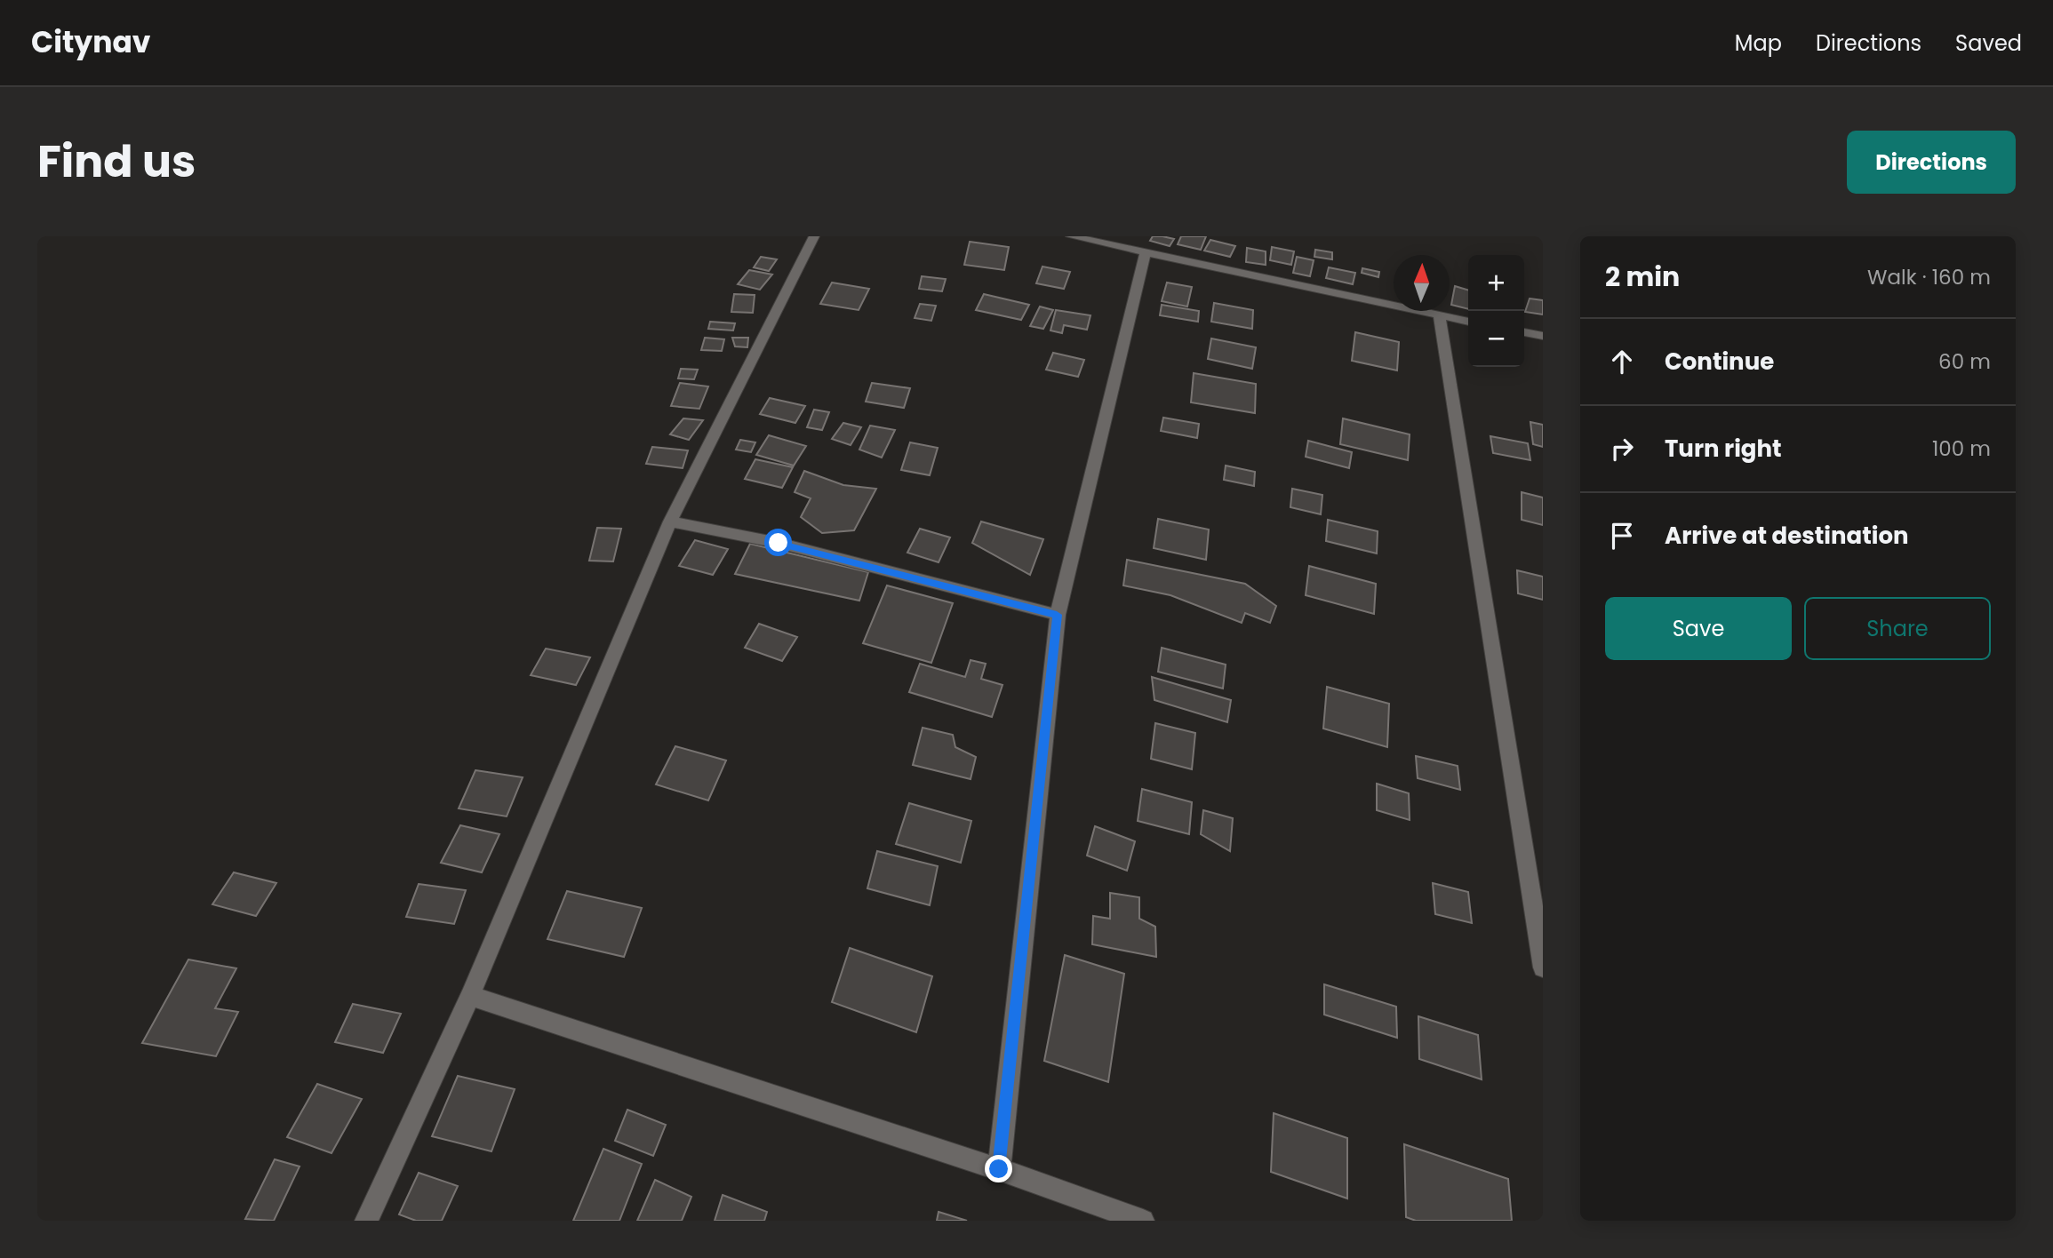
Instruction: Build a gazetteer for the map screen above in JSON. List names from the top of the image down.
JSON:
{
  "north": "top",
  "page": {
    "header": "Citynav",
    "nav": ["Map", "Directions", "Saved"],
    "title": "Find us",
    "buttons": [
      "Directions",
      ["Save", "Share"]
    ],
    "heading": ["2 min", "Walk · 160 m"],
    "map_buttons": ["+", "−"],
    "list": [
      ["Continue", "60 m"],
      ["Turn right", "100 m"],
      "Arrive at destination"
    ]
  }
}
